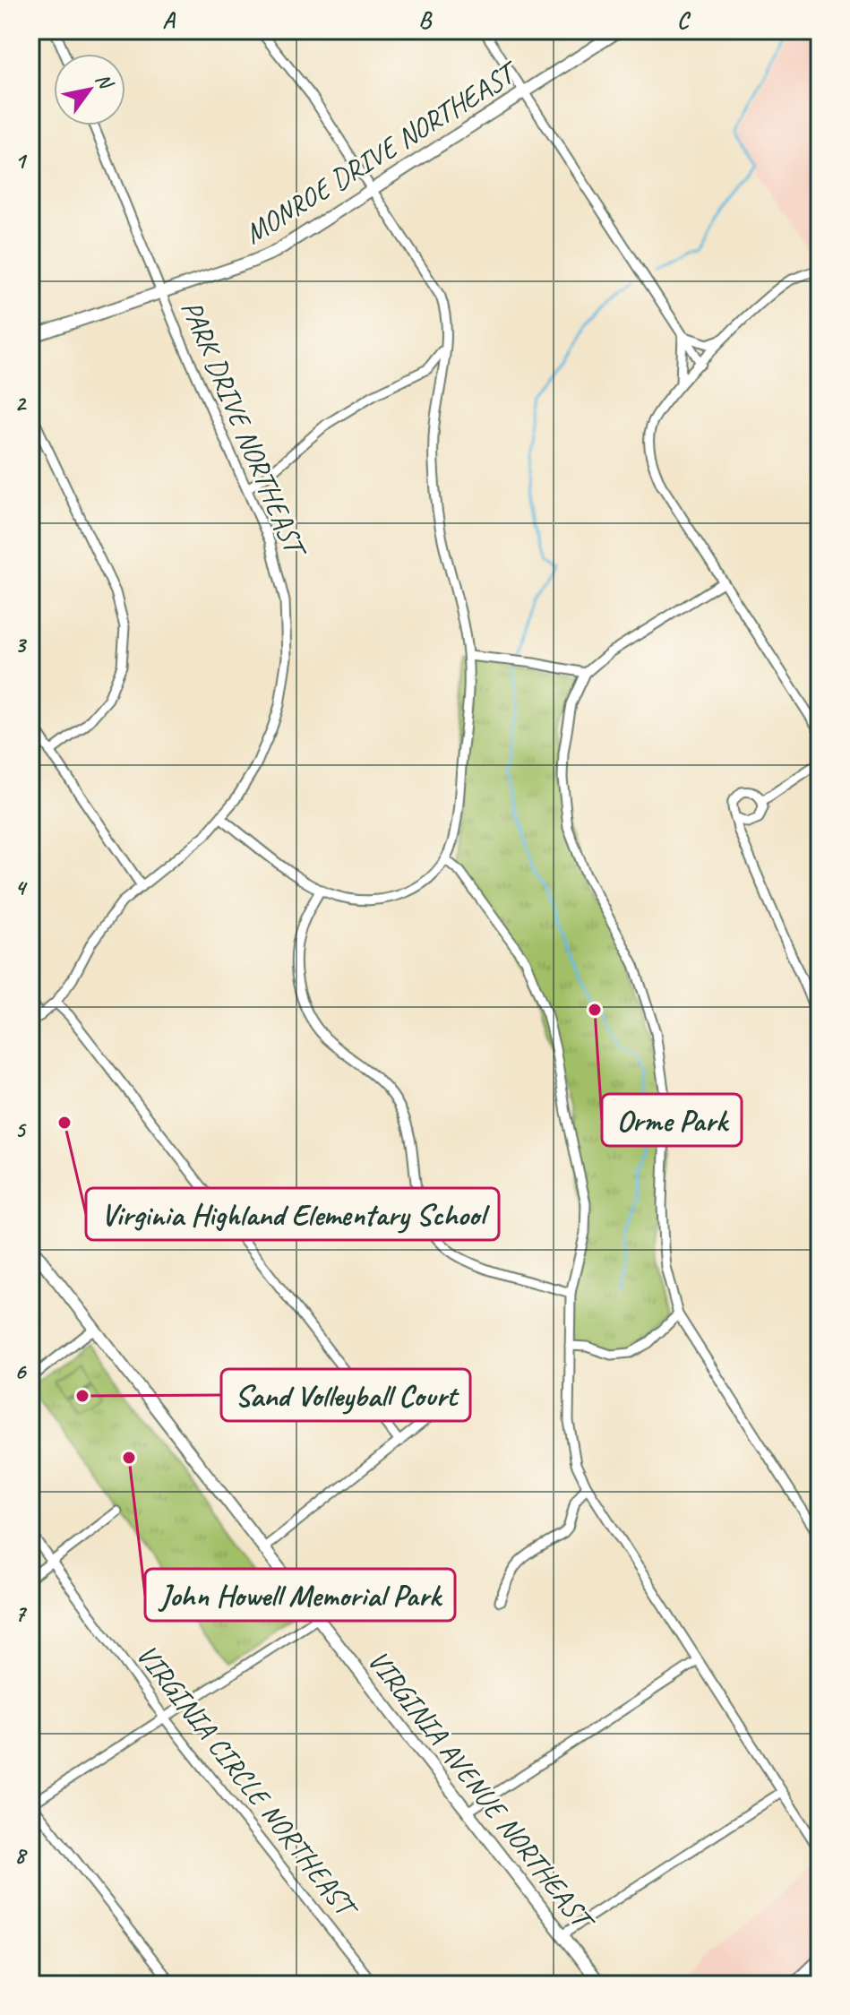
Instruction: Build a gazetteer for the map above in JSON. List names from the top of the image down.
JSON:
{
  "streets": {
    "street": [
      "MONROE DRIVE NORTHEAST",
      "PARK DRIVE NORTHEAST",
      "VIRGINIA CIRCLE NORTHEAST",
      "VIRGINIA AVENUE NORTHEAST"
    ]
  },
  "crossings": [
    ["MONROE DRIVE NORTHEAST", "PARK DRIVE NORTHEAST"]
  ],
  "places": [
    "Orme Park",
    "Virginia Highland Elementary School",
    "Sand Volleyball Court",
    "John Howell Memorial Park"
  ],
  "north": "top right",
  "grid": {
    "columns": ["A", "B", "C"],
    "rows": [
      "1",
      "2",
      "3",
      "4",
      "5",
      "6",
      "7",
      "8"
    ]
  }
}
